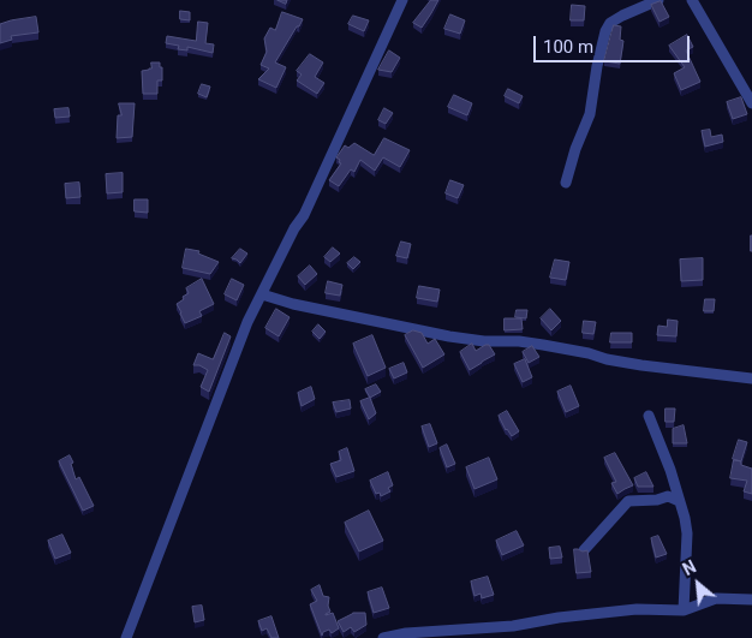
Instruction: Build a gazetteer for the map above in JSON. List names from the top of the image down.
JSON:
{
  "scale_bar": "100 m",
  "north": "top left"
}
